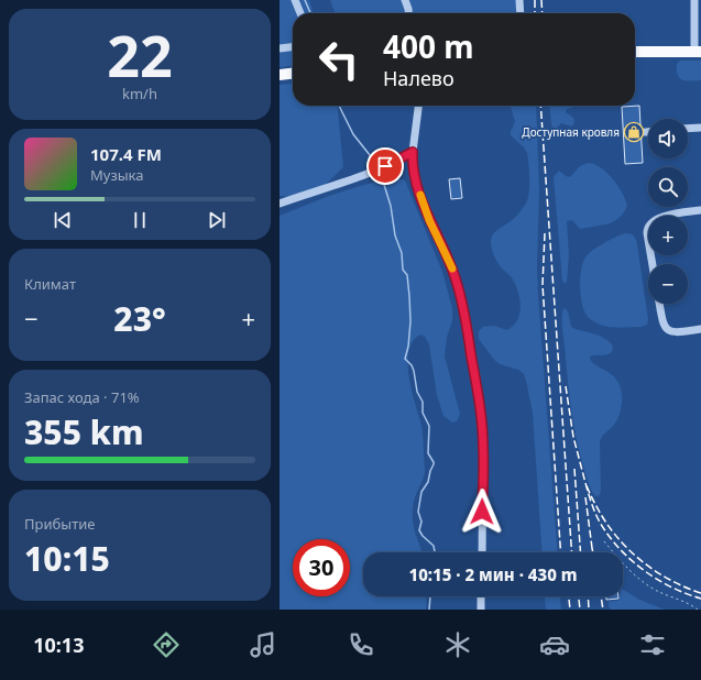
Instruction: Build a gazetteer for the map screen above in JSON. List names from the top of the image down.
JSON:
{
  "places": {
    "shop": ["Доступная кровля"]
  },
  "page": {
    "tile": [
      ["22", "km/h"],
      "Климат",
      ["Запас хода · 71%", "355 km"],
      ["Прибытие", "10:15"]
    ],
    "turn": ["400 m", "Налево"],
    "map_buttons": ["+", "−"],
    "song": ["107.4 FM", "Музыка"],
    "heat": ["−", "23°", "+"],
    "limit": "30",
    "trip": "10:15 · 2 мин · 430 m",
    "tabs": "10:13"
  }
}
